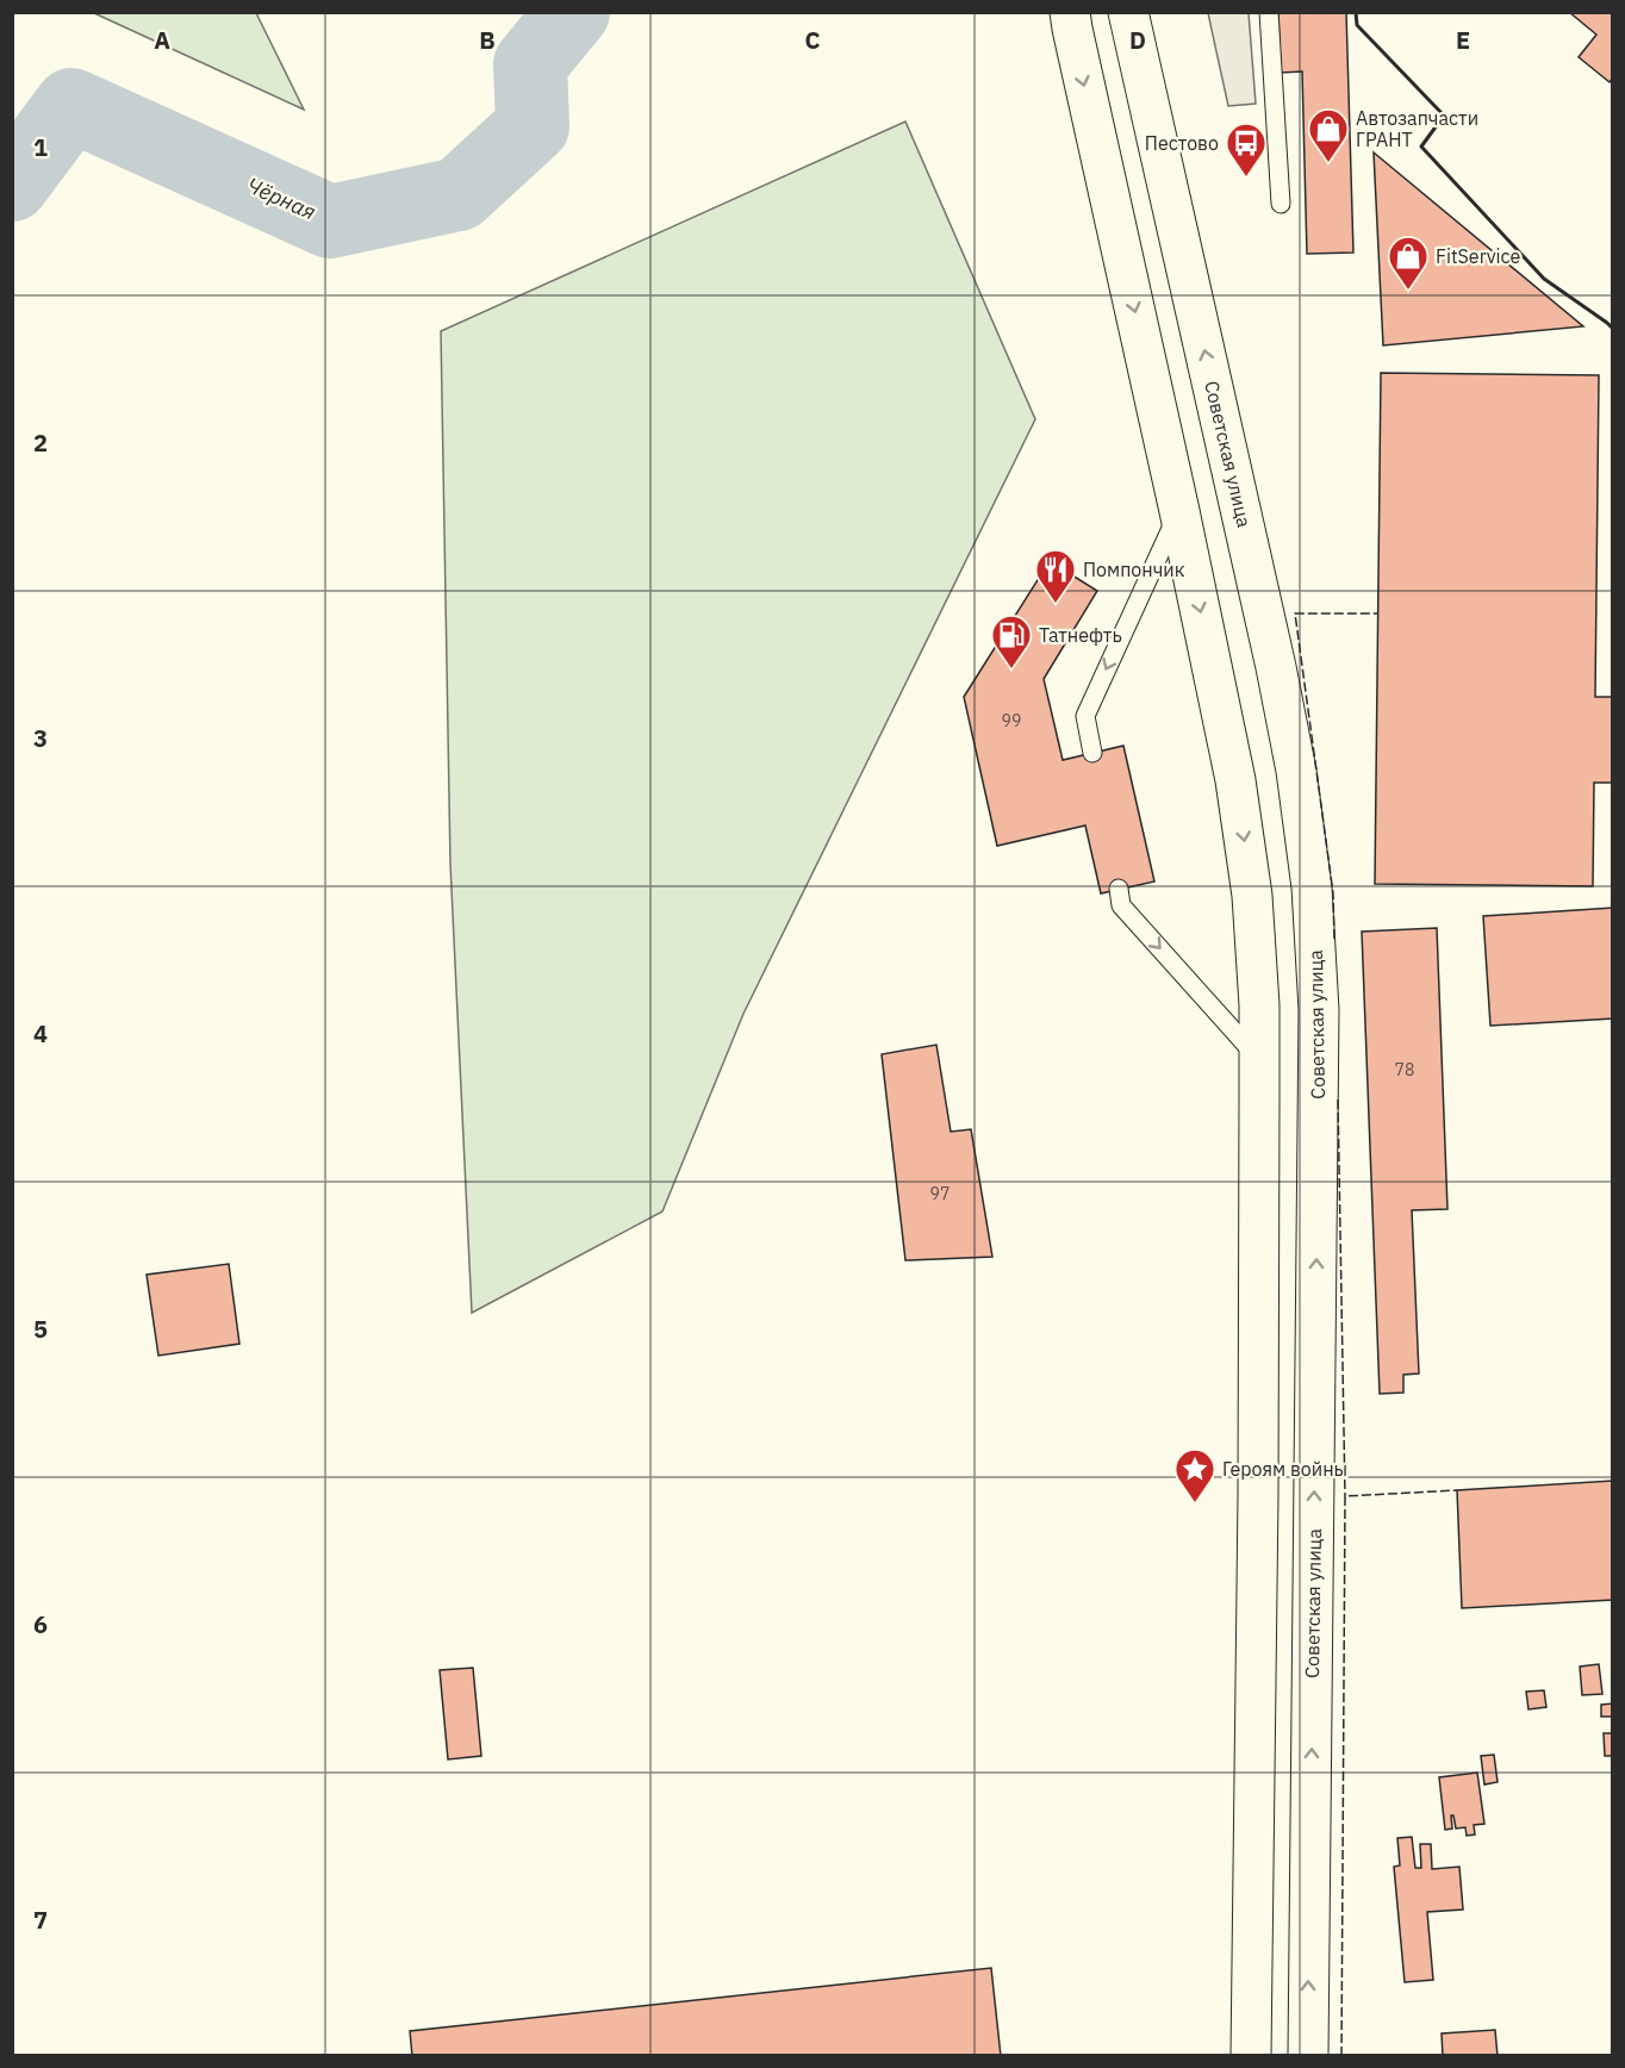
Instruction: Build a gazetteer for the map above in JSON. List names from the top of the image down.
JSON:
{
  "streets": {
    "main road": ["Советская улица"]
  },
  "water": ["Чёрная"],
  "places": {
    "shop": ["Автозапчасти ГРАНТ", "FitService"],
    "bus stop": ["Пестово"],
    "restaurant": ["Помпончик"],
    "fuel station": ["Татнефть"],
    "place": ["Героям войны"]
  },
  "house_numbers": ["99", "78", "97"],
  "grid": {
    "columns": [
      "A",
      "B",
      "C",
      "D",
      "E"
    ],
    "rows": [
      "1",
      "2",
      "3",
      "4",
      "5",
      "6",
      "7"
    ]
  }
}
